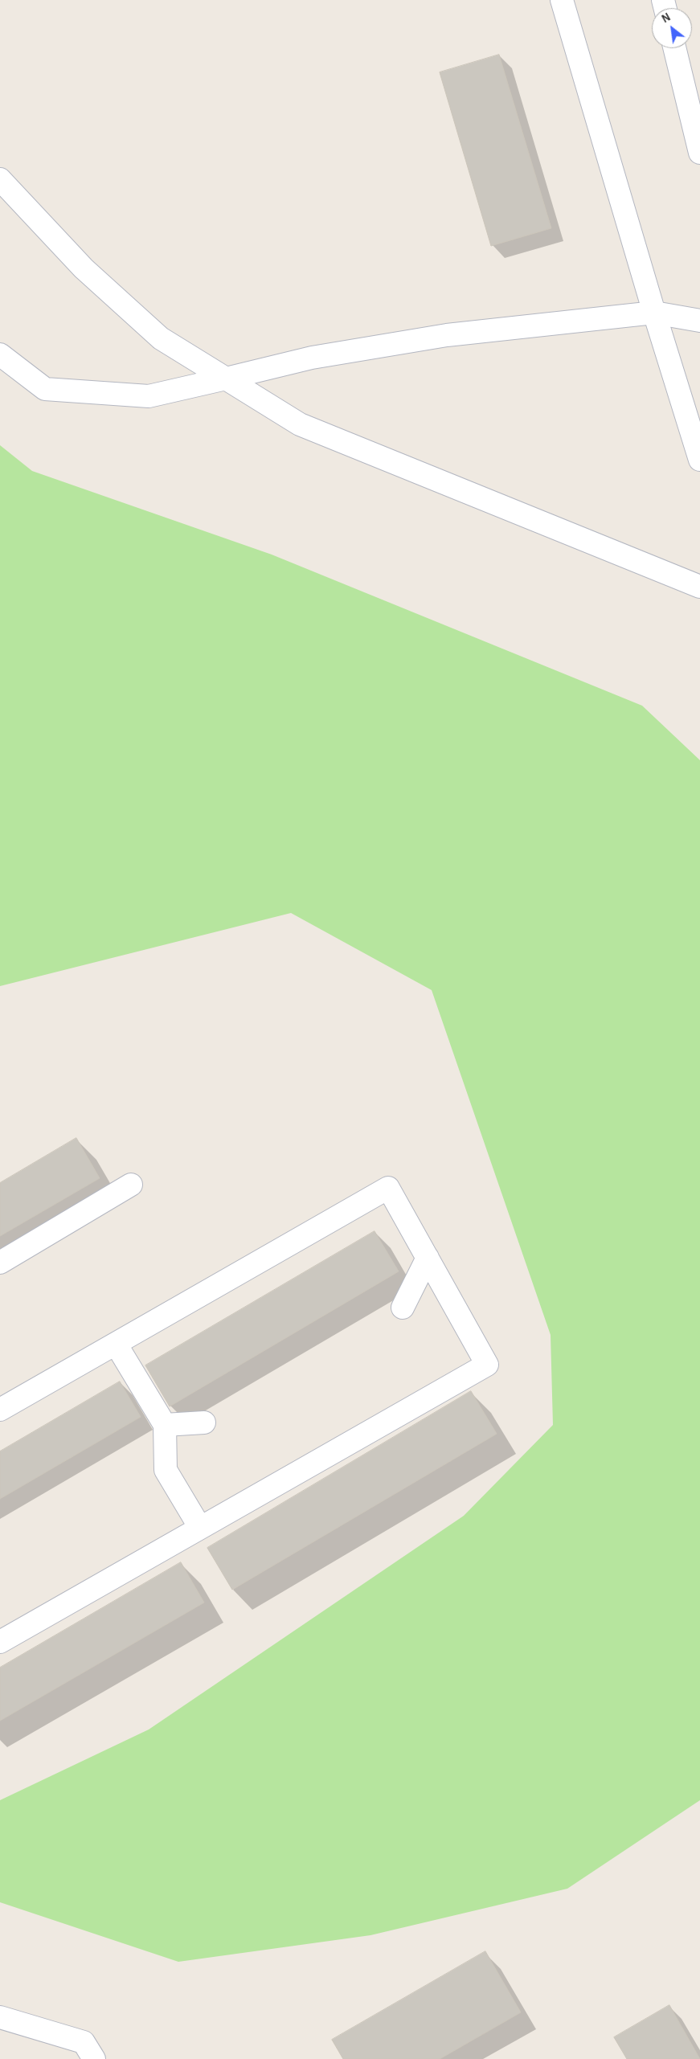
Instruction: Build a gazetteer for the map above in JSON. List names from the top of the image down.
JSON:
{
  "north": "top left"
}
